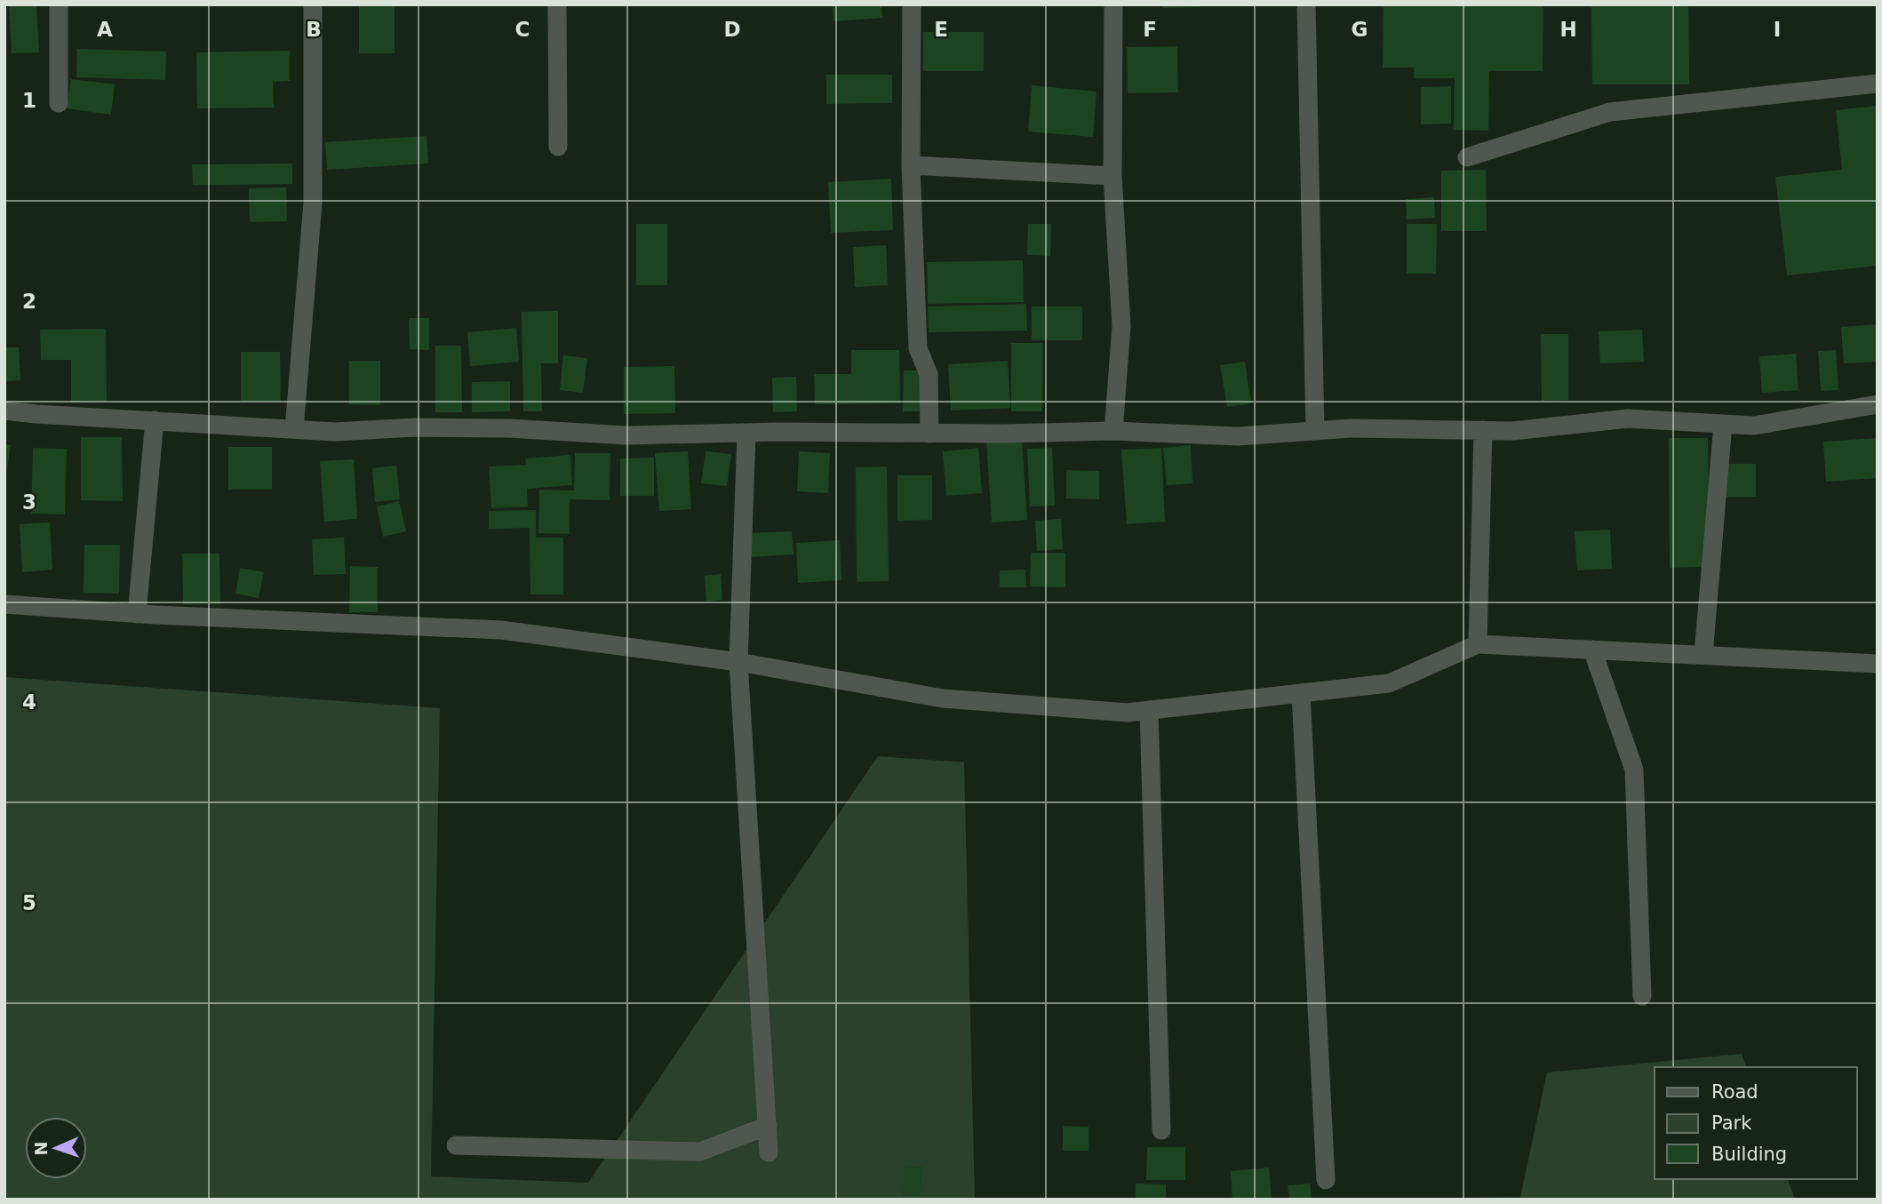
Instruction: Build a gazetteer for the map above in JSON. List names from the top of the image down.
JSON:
{
  "legend": ["Road", "Park", "Building"],
  "north": "left",
  "grid": {
    "columns": [
      "A",
      "B",
      "C",
      "D",
      "E",
      "F",
      "G",
      "H",
      "I"
    ],
    "rows": [
      "1",
      "2",
      "3",
      "4",
      "5"
    ]
  }
}
